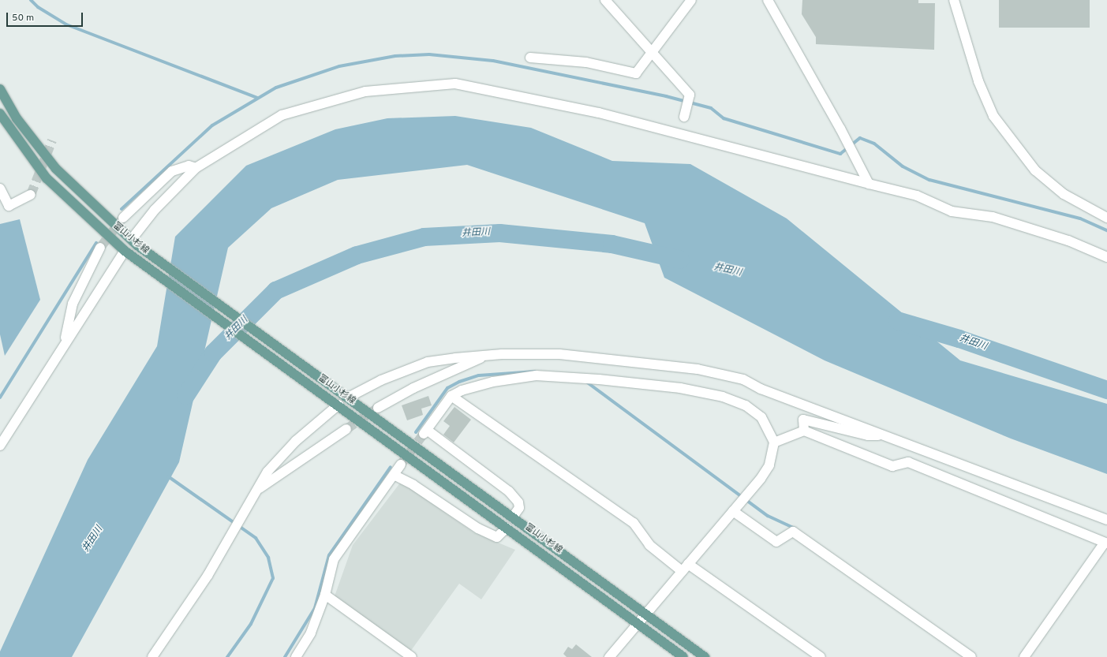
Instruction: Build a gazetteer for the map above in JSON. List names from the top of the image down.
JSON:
{
  "streets": {
    "main road": ["富山小杉線"]
  },
  "water": ["井田川"],
  "scale_bar": "50 m"
}
